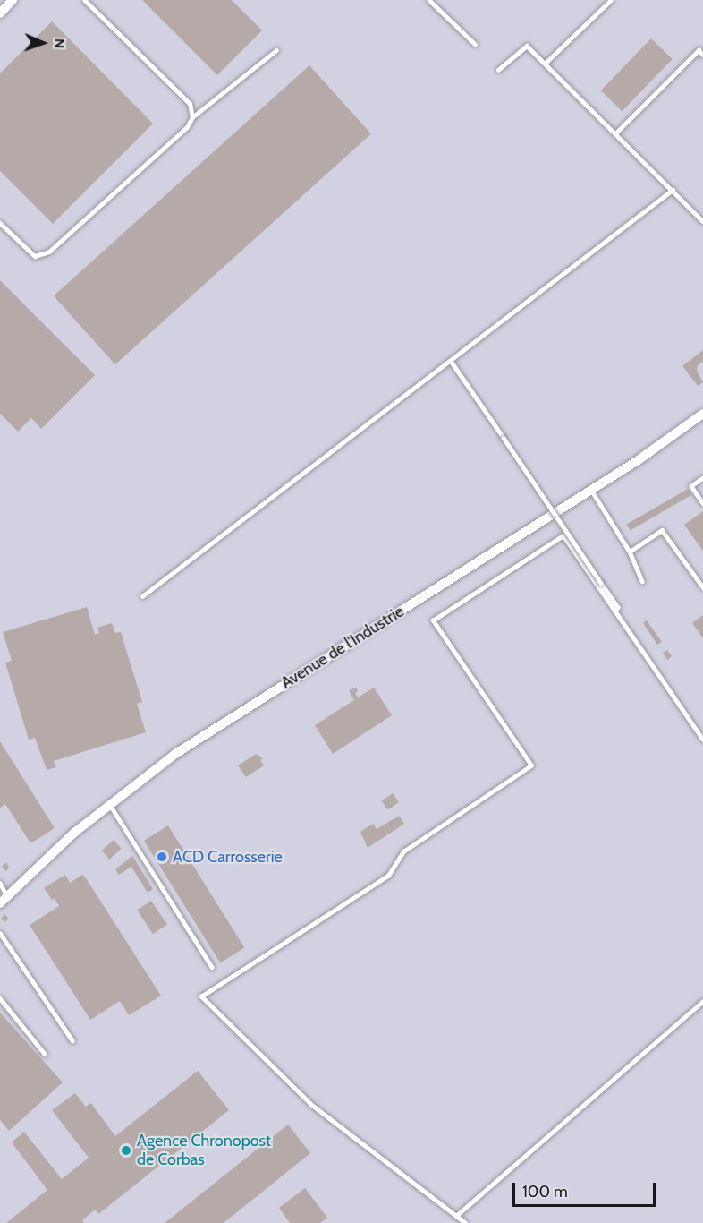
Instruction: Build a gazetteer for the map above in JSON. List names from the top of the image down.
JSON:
{
  "streets": {
    "street": ["Avenue de l'Industrie"]
  },
  "places": ["ACD Carrosserie", "Agence Chronopost de Corbas"],
  "scale_bar": "100 m",
  "north": "right"
}
